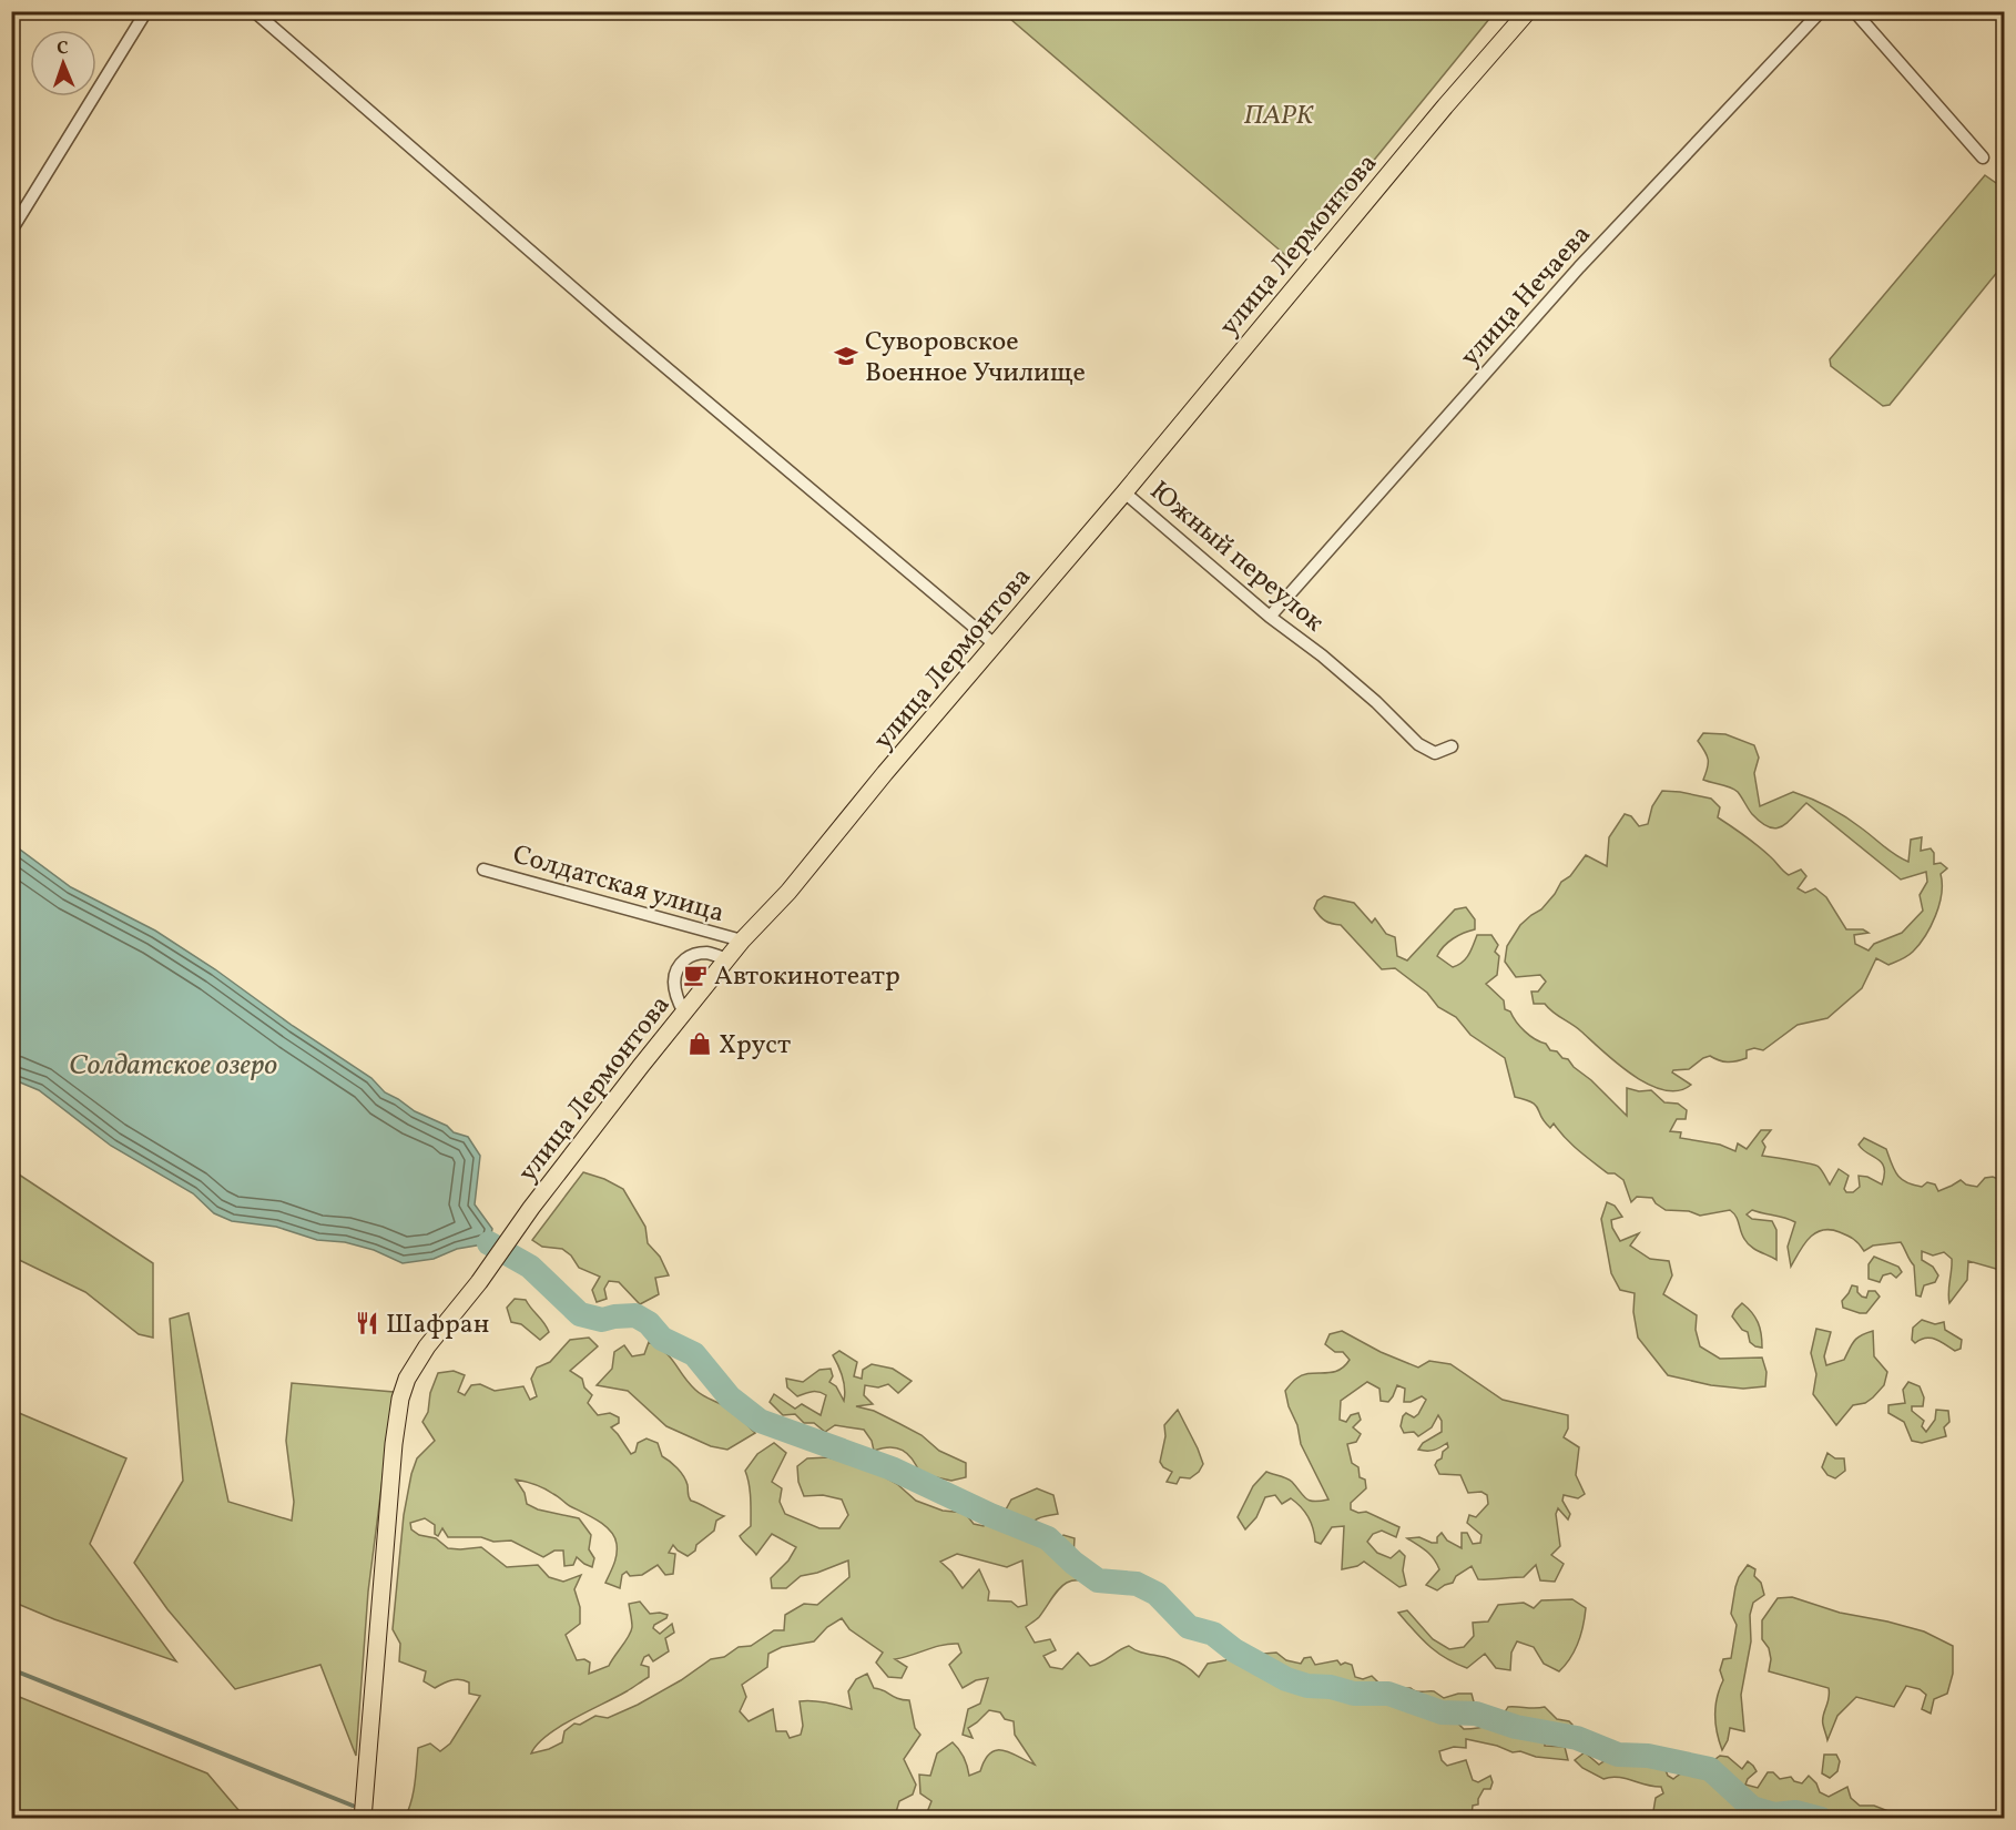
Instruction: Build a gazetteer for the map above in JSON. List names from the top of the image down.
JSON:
{
  "streets": {
    "main road": ["улица Лермонтова"],
    "street": ["улица Нечаева", "Южный переулок", "Солдатская улица"]
  },
  "crossings": [
    ["улица Лермонтова", "Южный переулок"],
    ["улица Лермонтова", "Солдатская улица"],
    ["улица Нечаева", "Южный переулок"]
  ],
  "water": ["Солдатское озеро"],
  "parks": ["ПАРК"],
  "places": {
    "school or university": ["Суворовское Военное Училище"],
    "cafe": ["Автокинотеатр"],
    "shop": ["Хруст"],
    "restaurant": ["Шафран"]
  },
  "north": "top"
}
